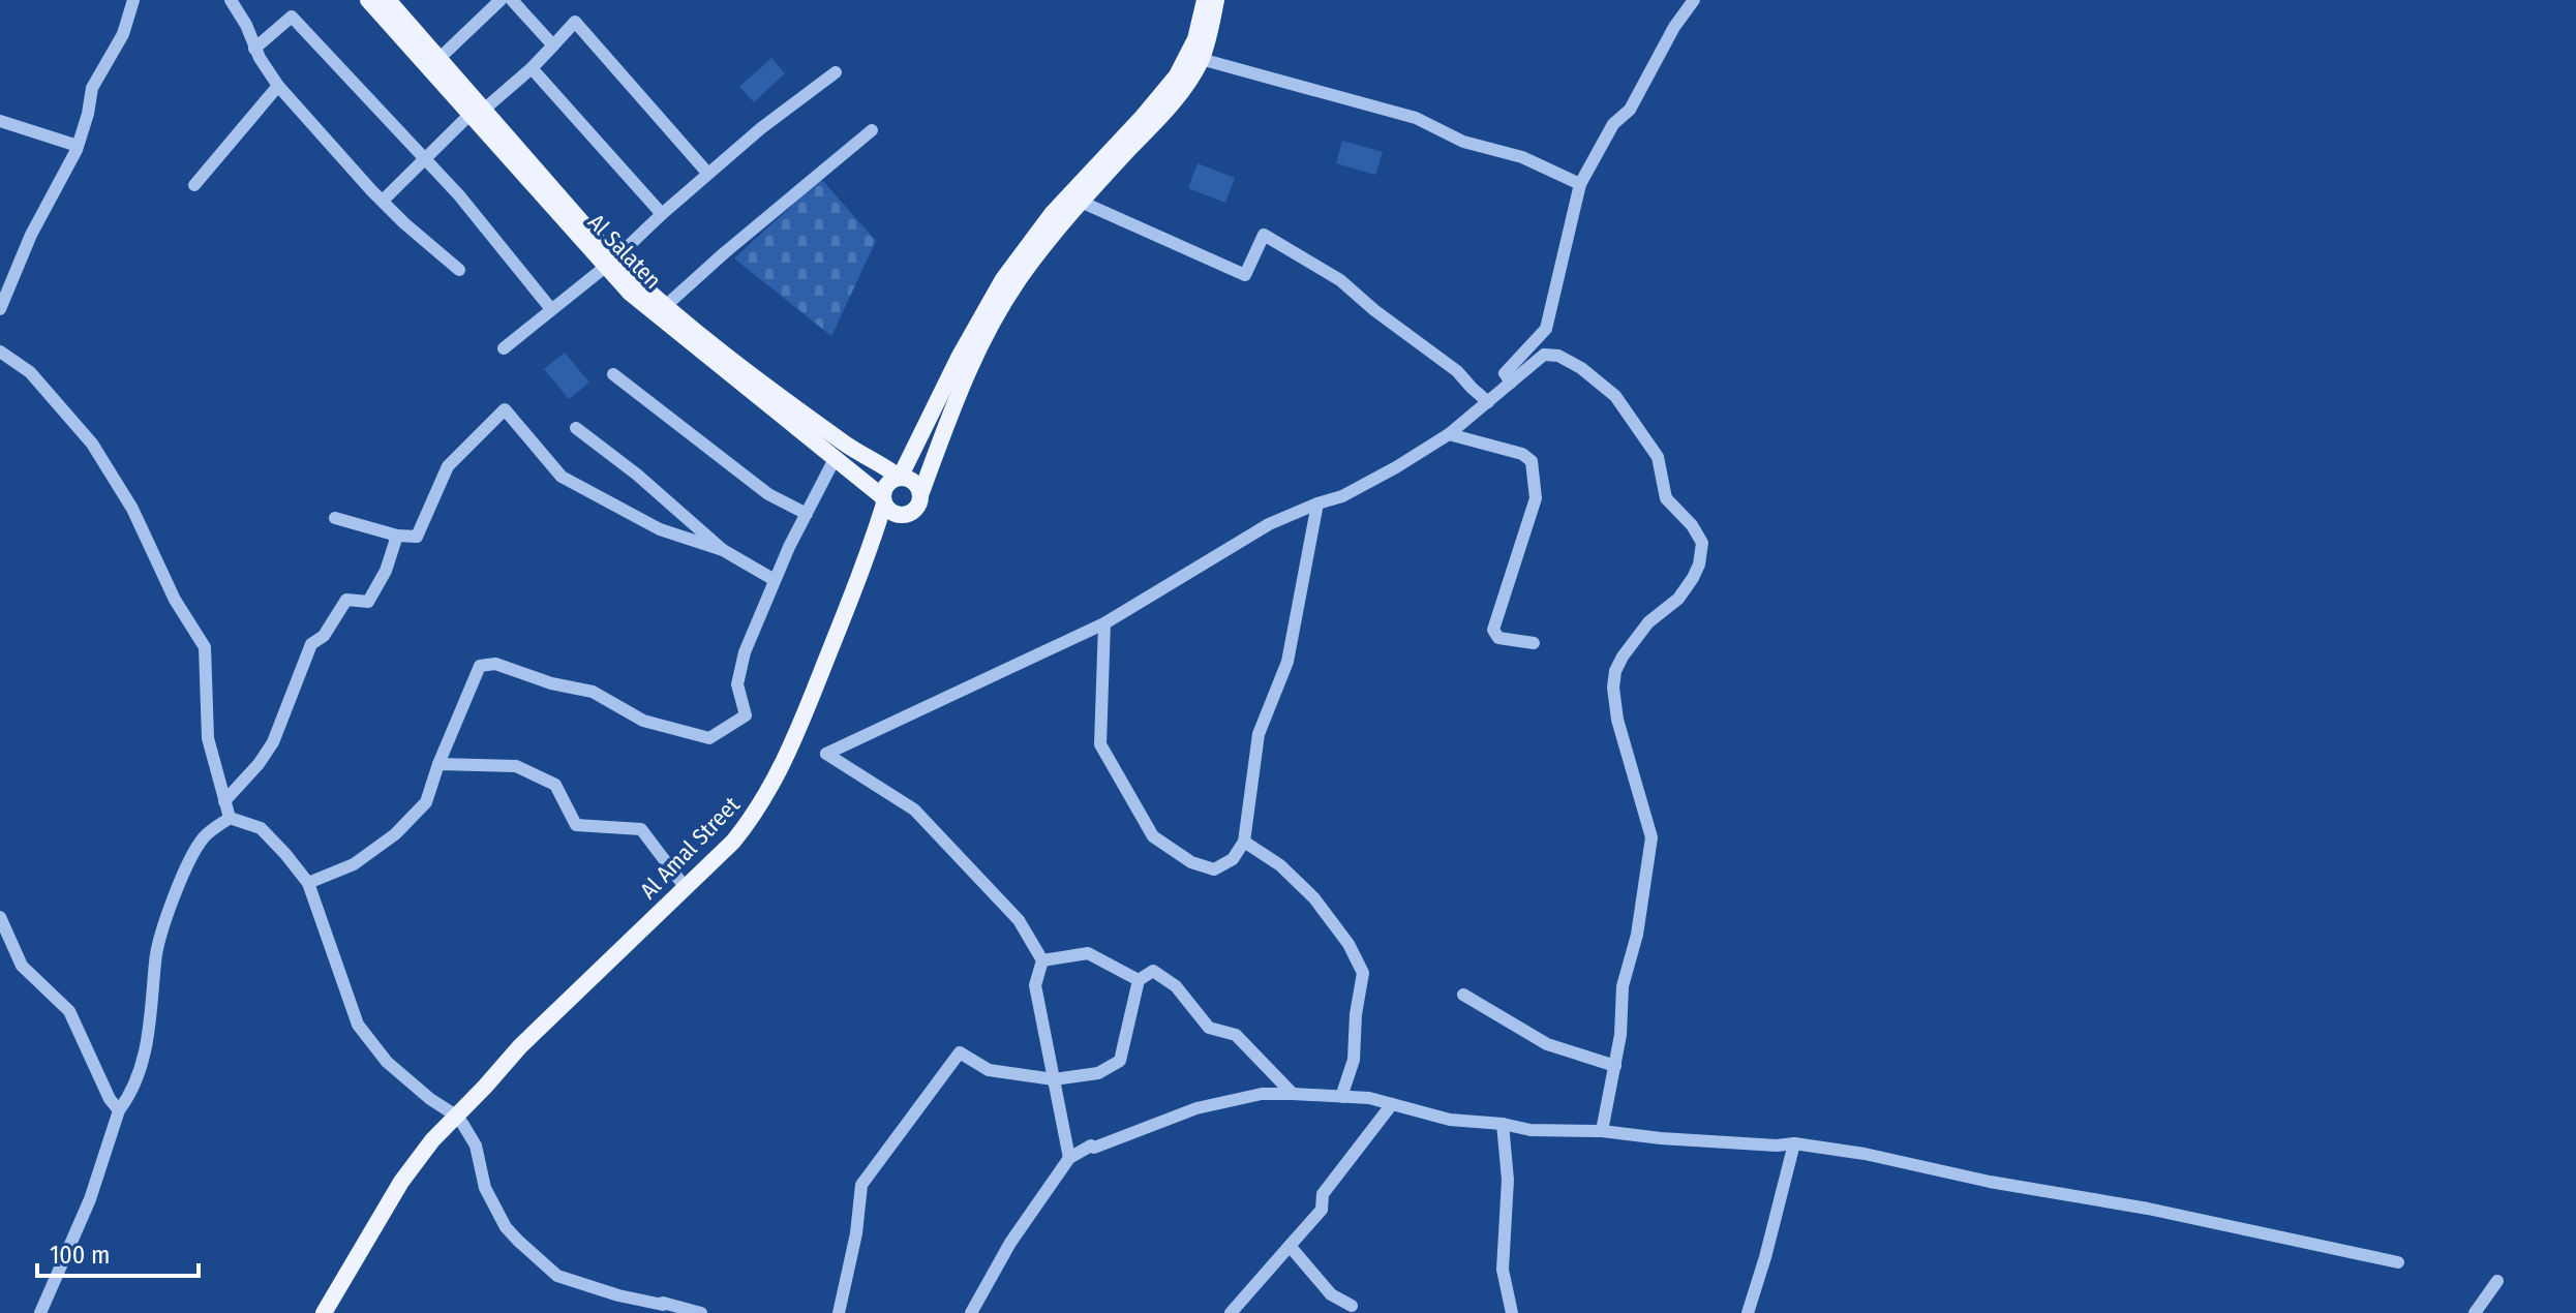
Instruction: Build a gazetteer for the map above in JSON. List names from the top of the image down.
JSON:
{
  "streets": {
    "main road": ["Al Salaten", "Al Amal Street"]
  },
  "crossings": [
    ["Al Salaten", "Al Amal Street"]
  ],
  "scale_bar": "100 m"
}
